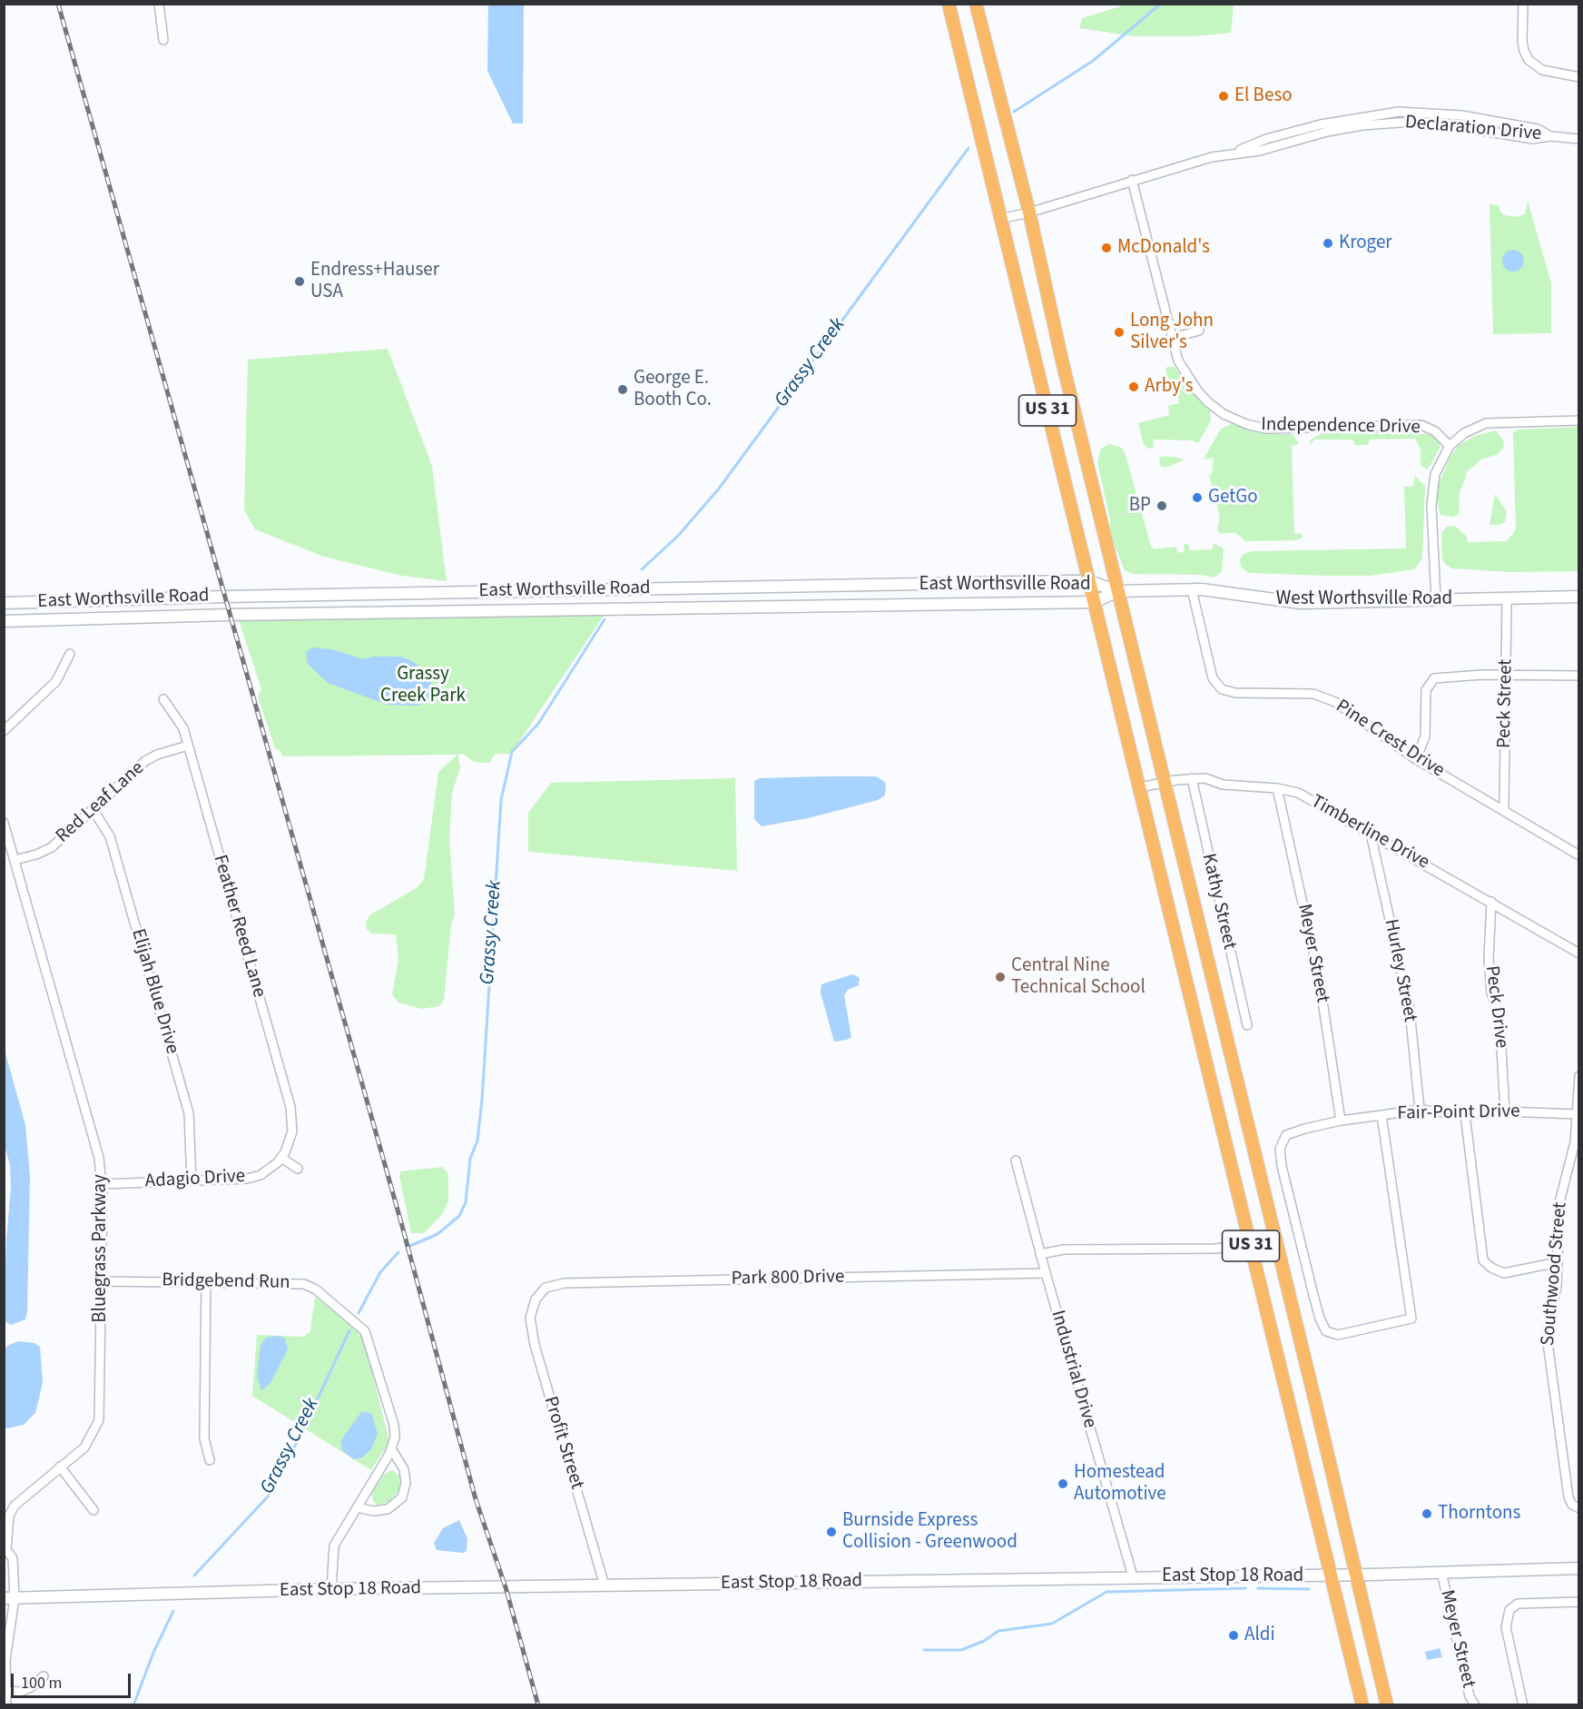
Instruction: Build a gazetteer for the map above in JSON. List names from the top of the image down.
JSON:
{
  "streets": {
    "main road": [
      "US 31",
      "East Worthsville Road",
      "West Worthsville Road",
      "East Stop 18 Road"
    ],
    "street": [
      "Declaration Drive",
      "Independence Drive",
      "Peck Street",
      "Pine Crest Drive",
      "Red Leaf Lane",
      "Timberline Drive",
      "Kathy Street",
      "Feather Reed Lane",
      "Meyer Street",
      "Hurley Street",
      "Elijah Blue Drive",
      "Peck Drive",
      "Fair-Point Drive",
      "Adagio Drive",
      "Bluegrass Parkway",
      "Southwood Street",
      "Park 800 Drive",
      "Bridgebend Run",
      "Industrial Drive",
      "Profit Street"
    ]
  },
  "crossings": [
    ["Declaration Drive", "US 31"],
    ["Declaration Drive", "Independence Drive"],
    ["US 31", "East Worthsville Road"],
    ["US 31", "West Worthsville Road"],
    ["US 31", "Timberline Drive"],
    ["US 31", "East Stop 18 Road"],
    ["East Worthsville Road", "West Worthsville Road"],
    ["West Worthsville Road", "Peck Street"],
    ["West Worthsville Road", "Pine Crest Drive"],
    ["Peck Street", "Pine Crest Drive"],
    ["Red Leaf Lane", "Feather Reed Lane"],
    ["Red Leaf Lane", "Elijah Blue Drive"],
    ["Red Leaf Lane", "Bluegrass Parkway"],
    ["Timberline Drive", "Kathy Street"],
    ["Timberline Drive", "Meyer Street"],
    ["Timberline Drive", "Hurley Street"],
    ["Timberline Drive", "Peck Drive"],
    ["Feather Reed Lane", "Adagio Drive"],
    ["Meyer Street", "Fair-Point Drive"],
    ["Meyer Street", "East Stop 18 Road"],
    ["Hurley Street", "Fair-Point Drive"],
    ["Elijah Blue Drive", "Adagio Drive"],
    ["Peck Drive", "Fair-Point Drive"],
    ["Fair-Point Drive", "Southwood Street"],
    ["Adagio Drive", "Bluegrass Parkway"],
    ["Bluegrass Parkway", "Bridgebend Run"],
    ["Bluegrass Parkway", "East Stop 18 Road"],
    ["Park 800 Drive", "Industrial Drive"],
    ["Park 800 Drive", "Profit Street"],
    ["Industrial Drive", "East Stop 18 Road"],
    ["Profit Street", "East Stop 18 Road"]
  ],
  "water": ["Grassy Creek"],
  "parks": ["Grassy Creek Park"],
  "places": [
    "El Beso",
    "Kroger",
    "McDonald's",
    "Endress+Hauser USA",
    "Long John Silver's",
    "Arby's",
    "George E. Booth Co.",
    "GetGo",
    "BP",
    "Central Nine Technical School",
    "Homestead Automotive",
    "Thorntons",
    "Burnside Express Collision - Greenwood",
    "Aldi"
  ],
  "scale_bar": "100 m"
}
